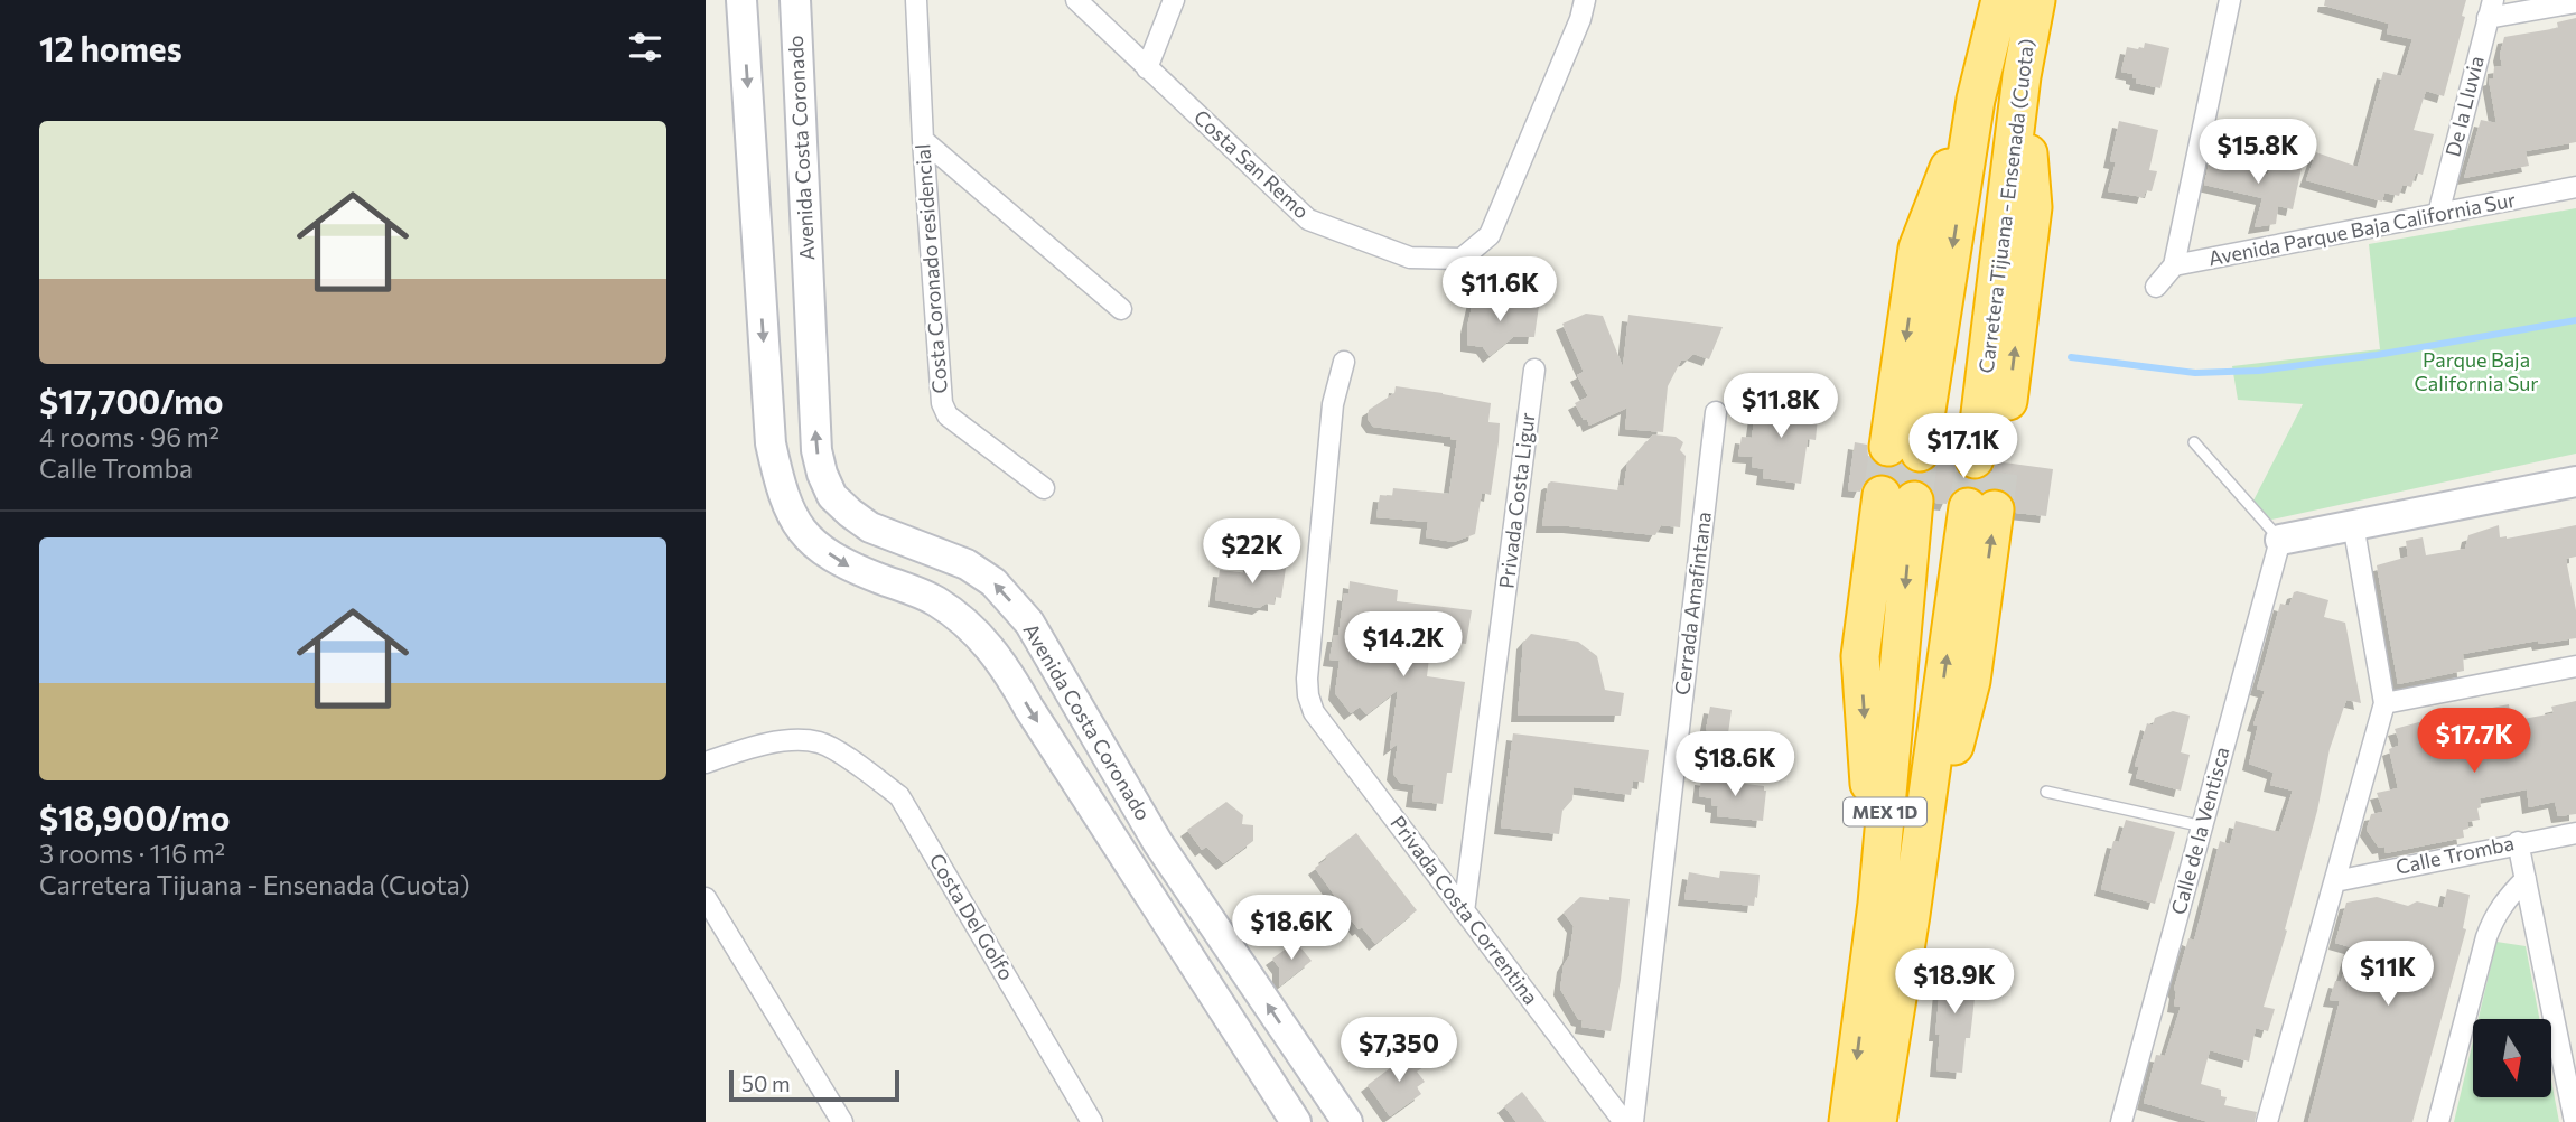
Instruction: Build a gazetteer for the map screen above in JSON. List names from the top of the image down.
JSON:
{
  "streets": {
    "highway": ["Carretera Tijuana - Ensenada (Cuota)", "MEX 1D"],
    "street": [
      "De la Lluvia",
      "Avenida Costa Coronado",
      "Costa San Remo",
      "Avenida Parque Baja California Sur",
      "Costa Coronado residencial",
      "Privada Costa Ligur",
      "Cerrada Amafintana",
      "Calle de la Ventisca",
      "Calle Tromba",
      "Privada Costa Correntina",
      "Costa Del Golfo"
    ]
  },
  "crossings": [
    ["De la Lluvia", "Avenida Parque Baja California Sur"],
    ["Privada Costa Ligur", "Privada Costa Correntina"]
  ],
  "parks": ["Parque Baja California Sur"],
  "scale_bar": "50 m",
  "north": "bottom",
  "page": {
    "heading": "12 homes",
    "list": [
      {
        "name": "$17,700/mo",
        "note": "4 rooms · 96 m² · Calle Tromba"
      },
      {
        "name": "$18,900/mo",
        "note": "3 rooms · 116 m² · Carretera Tijuana - Ensenada (Cuota)"
      }
    ],
    "price": [
      "$15.8K",
      "$11.6K",
      "$11.8K",
      "$17.1K",
      "$22K",
      "$14.2K",
      "$17.7K",
      "$18.6K",
      "$18.6K",
      "$11K",
      "$18.9K",
      "$7,350"
    ],
    "scale": "50 m"
  }
}
